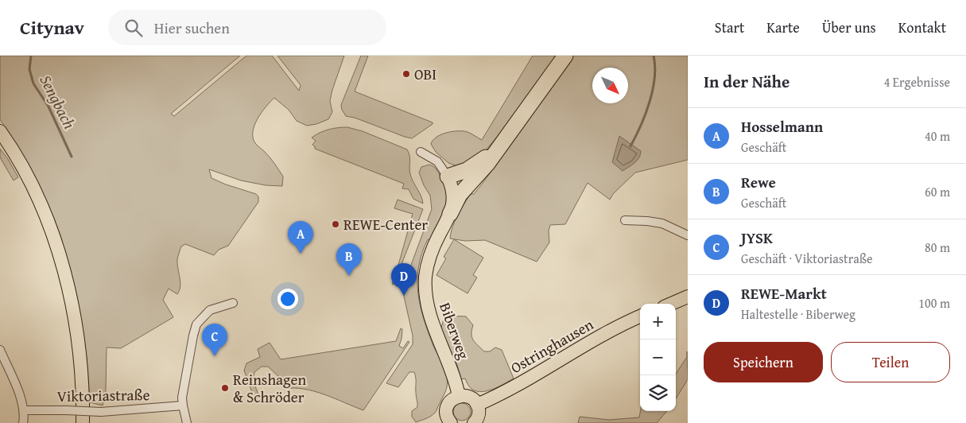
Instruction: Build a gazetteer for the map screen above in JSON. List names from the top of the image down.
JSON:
{
  "streets": {
    "main road": ["Biberweg", "Ostringhausen"],
    "street": ["Viktoriastraße"]
  },
  "water": ["Sengbach"],
  "places": ["OBI", "REWE-Center", "Reinshagen & Schröder"],
  "north": "bottom right",
  "page": {
    "header": "Citynav",
    "search": "Hier suchen",
    "nav": [
      "Start",
      "Karte",
      "Über uns",
      "Kontakt"
    ],
    "heading": ["In der Nähe", "4 Ergebnisse"],
    "list": [
      {
        "mark": "A",
        "name": "Hosselmann",
        "note": "Geschäft",
        "value": "40 m"
      },
      {
        "mark": "B",
        "name": "Rewe",
        "note": "Geschäft",
        "value": "60 m"
      },
      {
        "mark": "C",
        "name": "JYSK",
        "note": "Geschäft · Viktoriastraße",
        "value": "80 m"
      },
      {
        "mark": "D",
        "name": "REWE-Markt",
        "note": "Haltestelle · Biberweg",
        "value": "100 m"
      }
    ],
    "pins": [
      "A",
      "B",
      "D",
      "C"
    ],
    "map_buttons": ["+", "−"],
    "buttons": ["Speichern", "Teilen"]
  }
}
